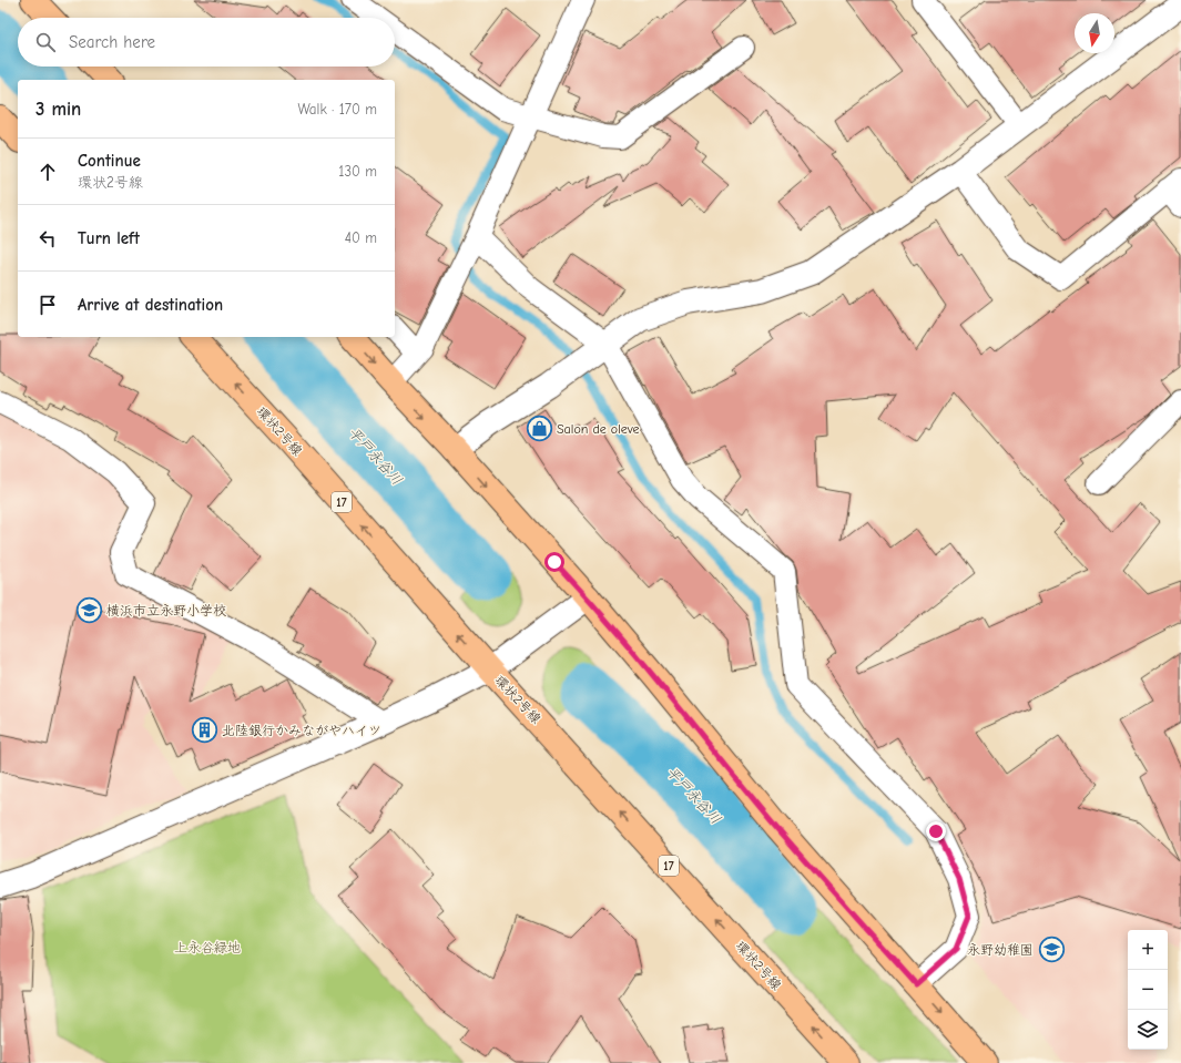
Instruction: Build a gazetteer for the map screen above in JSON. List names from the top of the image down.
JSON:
{
  "streets": {
    "main road": ["環状2号線", "17"]
  },
  "water": ["平戸永谷川"],
  "parks": ["上永谷緑地"],
  "places": {
    "shop": ["Salon de oleve"],
    "school or university": ["横浜市立永野小学校", "永野幼稚園"],
    "building": ["北陸銀行かみながやハイツ"]
  },
  "north": "bottom",
  "page": {
    "search": "Search here",
    "heading": ["3 min", "Walk · 170 m"],
    "list": [
      ["Continue", "環状2号線", "130 m"],
      ["Turn left", "40 m"],
      "Arrive at destination"
    ],
    "map_buttons": ["+", "−"]
  }
}
